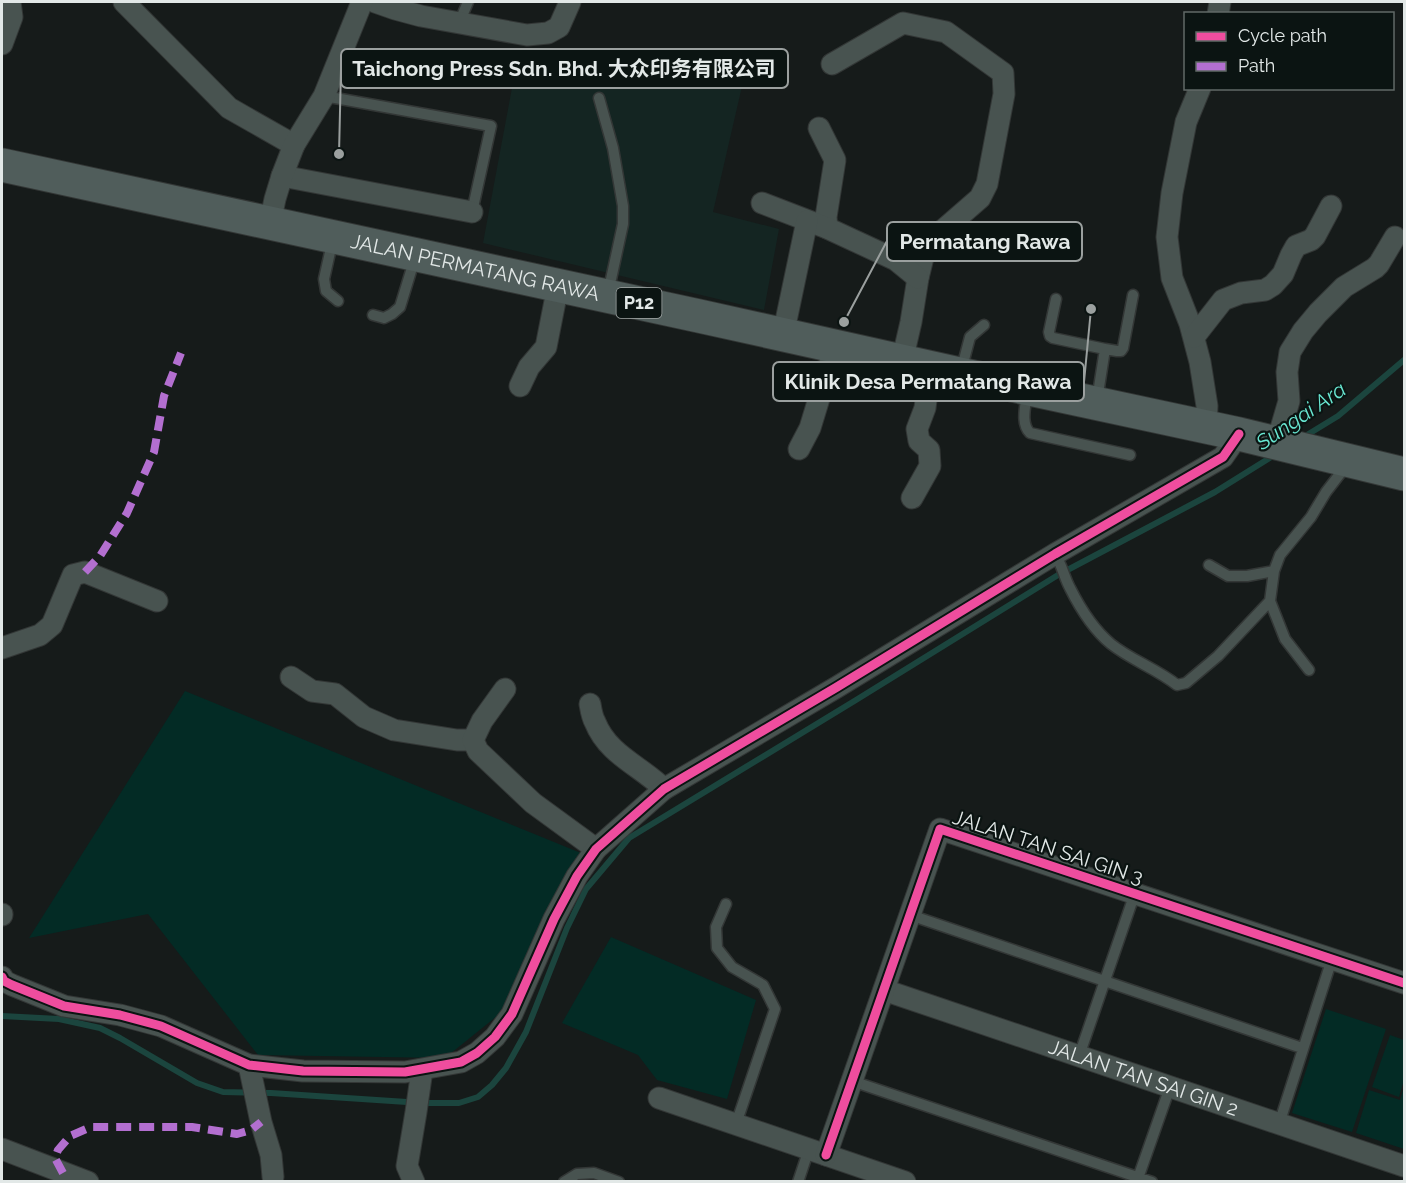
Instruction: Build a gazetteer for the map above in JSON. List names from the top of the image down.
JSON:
{
  "streets": {
    "main road": ["JALAN PERMATANG RAWA", "P12"],
    "street": ["JALAN TAN SAI GIN 3", "JALAN TAN SAI GIN 2"]
  },
  "crossings": [
    ["JALAN TAN SAI GIN 3", "JALAN TAN SAI GIN 2"]
  ],
  "water": ["Sungai Ara"],
  "places": ["Taichong Press Sdn. Bhd. 大众印务有限公司", "Klinik Desa Permatang Rawa", "Permatang Rawa"],
  "legend": ["Cycle path", "Path"]
}
